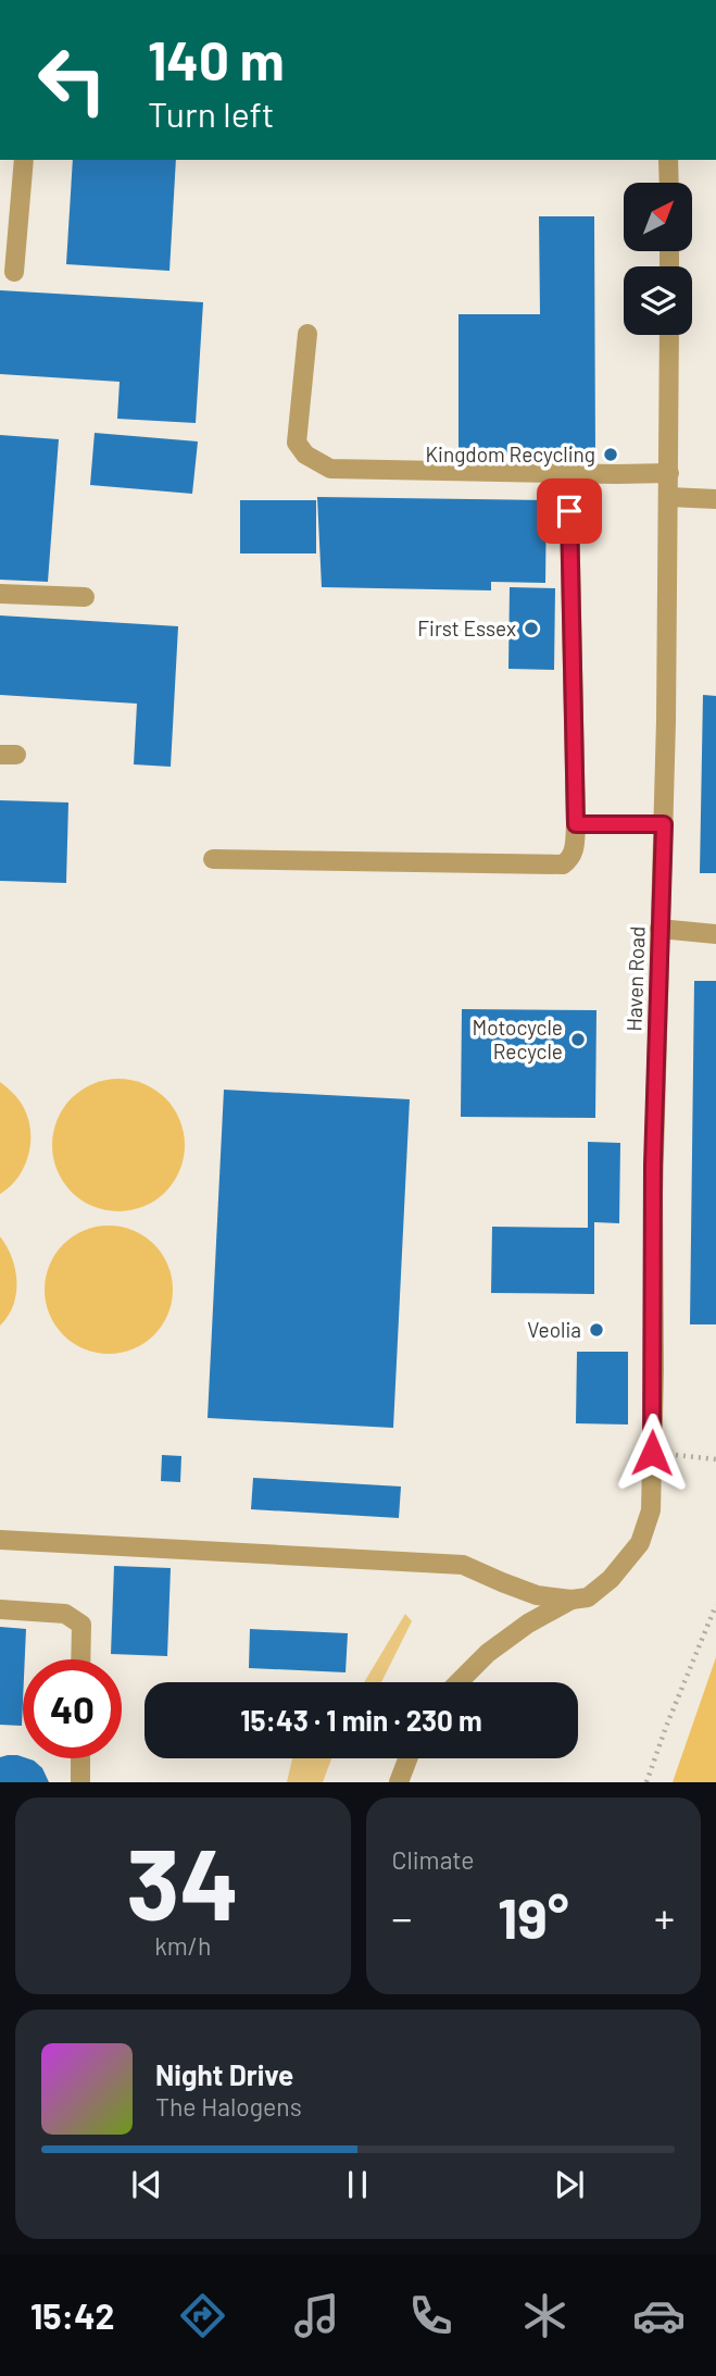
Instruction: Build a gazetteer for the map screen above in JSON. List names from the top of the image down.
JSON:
{
  "streets": {
    "street": ["Haven Road"]
  },
  "places": [
    "Kingdom Recycling",
    "First Essex",
    "Motocycle Recycle",
    "Veolia"
  ],
  "north": "top right",
  "page": {
    "turn": ["140 m", "Turn left"],
    "limit": "40",
    "trip": "15:43 · 1 min · 230 m",
    "tile": [
      ["34", "km/h"],
      "Climate"
    ],
    "heat": ["−", "19°", "+"],
    "song": ["Night Drive", "The Halogens"],
    "tabs": "15:42"
  }
}
